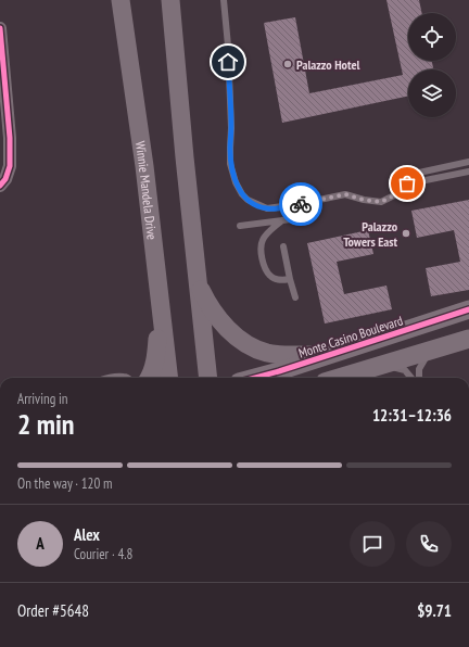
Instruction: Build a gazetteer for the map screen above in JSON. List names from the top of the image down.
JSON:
{
  "streets": {
    "main road": ["Winnie Mandela Drive", "Monte Casino Boulevard"]
  },
  "places": ["Palazzo Hotel", "Palazzo Towers East"],
  "page": {
    "heading": ["2 min", "Arriving in", "12:31–12:36"],
    "panel": [
      "Alex",
      "Courier · 4.8",
      "Order #5648",
      "$9.71"
    ],
    "bar": "On the way · 120 m",
    "round": "A"
  }
}
